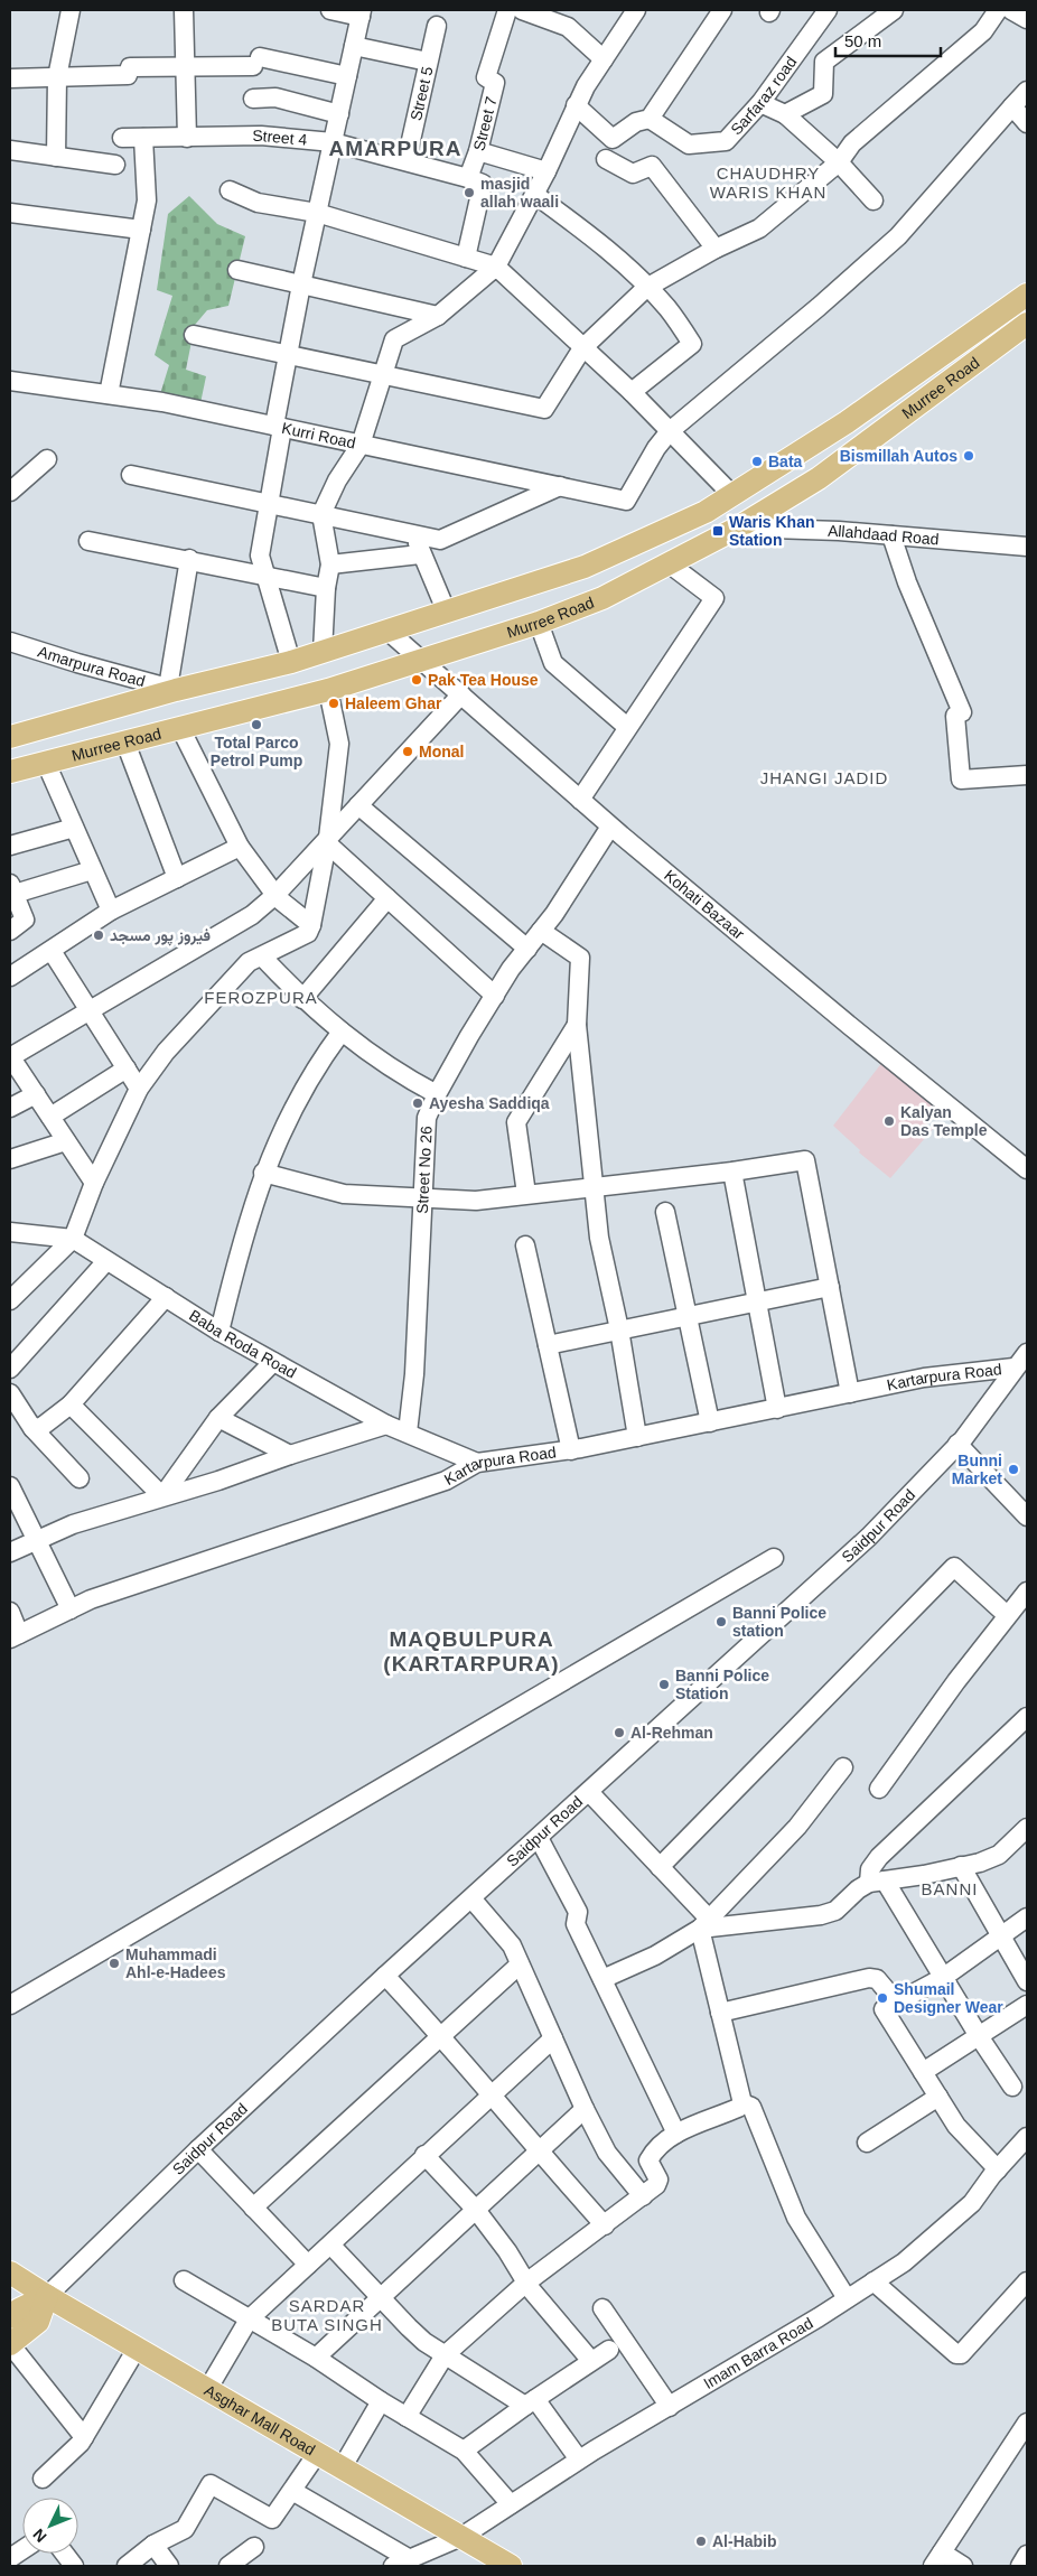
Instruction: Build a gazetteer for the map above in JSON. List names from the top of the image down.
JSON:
{
  "streets": {
    "main road": ["Murree Road", "Saidpur Road", "Asghar Mall Road"],
    "street": [
      "Street 5",
      "Sarfaraz road",
      "Street 7",
      "Street 4",
      "Kurri Road",
      "Allahdaad Road",
      "Amarpura Road",
      "Kohati Bazaar",
      "Street No 26",
      "Baba Roda Road",
      "Kartarpura Road",
      "Imam Barra Road"
    ]
  },
  "crossings": [
    ["Street 5", "Street 4"],
    ["Street 7", "Street 4"],
    ["Murree Road", "Allahdaad Road"],
    ["Murree Road", "Amarpura Road"],
    ["Murree Road", "Kohati Bazaar"],
    ["Kohati Bazaar", "Street No 26"],
    ["Street No 26", "Baba Roda Road"],
    ["Baba Roda Road", "Kartarpura Road"],
    ["Kartarpura Road", "Saidpur Road"],
    ["Saidpur Road", "Asghar Mall Road"],
    ["Imam Barra Road", "Asghar Mall Road"]
  ],
  "districts": [
    "AMARPURA",
    "CHAUDHRY WARIS KHAN",
    "JHANGI JADID",
    "FEROZPURA",
    "MAQBULPURA (KARTARPURA)",
    "BANNI",
    "SARDAR BUTA SINGH"
  ],
  "places": {
    "other": [
      "masjid allah waali",
      "Bismillah Autos",
      "Bata",
      "Pak Tea House",
      "Haleem Ghar",
      "Total Parco Petrol Pump",
      "Monal",
      "فیروز پور مسجد",
      "Ayesha Saddiqa",
      "Kalyan Das Temple",
      "Bunni Market",
      "Banni Police station",
      "Banni Police Station",
      "Al-Rehman",
      "Muhammadi Ahl-e-Hadees",
      "Shumail Designer Wear",
      "Al-Habib"
    ],
    "transit": ["Waris Khan Station"]
  },
  "scale_bar": "50 m",
  "north": "bottom left"
}
